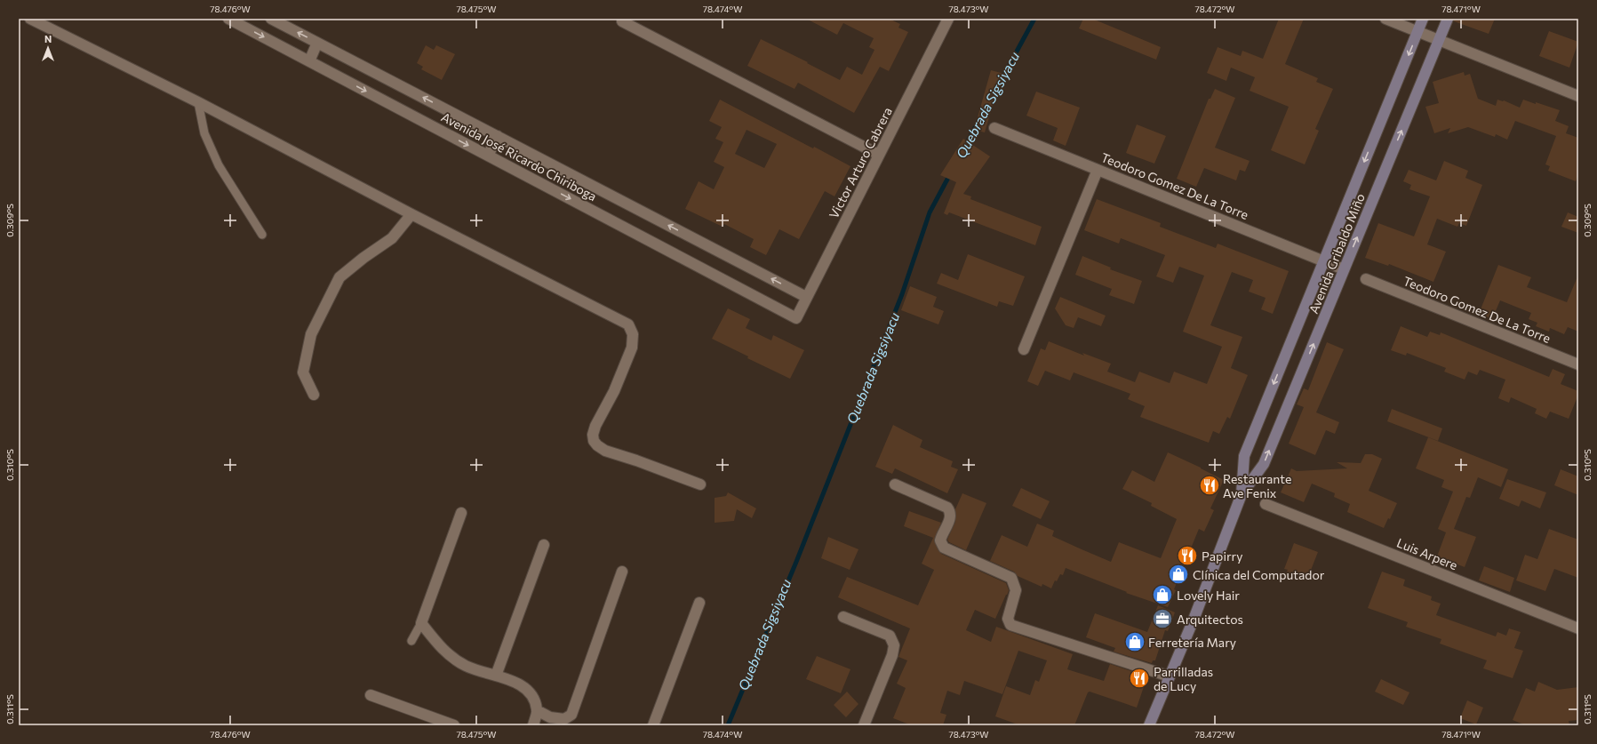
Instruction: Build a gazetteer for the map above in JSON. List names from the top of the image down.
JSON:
{
  "streets": {
    "street": [
      "Avenida José Ricardo Chiriboga",
      "Victor Arturo Cabrera",
      "Teodoro Gomez De La Torre",
      "Avenida Gribaldo Miño",
      "Luis Arpere"
    ]
  },
  "crossings": [
    ["Avenida José Ricardo Chiriboga", "Victor Arturo Cabrera"],
    ["Teodoro Gomez De La Torre", "Avenida Gribaldo Miño"]
  ],
  "water": ["Quebrada Sigsiyacu"],
  "places": {
    "restaurant": ["Restaurante Ave Fenix", "Papirry", "Parrilladas de Lucy"],
    "shop": ["Clínica del Computador", "Lovely Hair", "Ferretería Mary"],
    "office": ["Arquitectos"]
  },
  "north": "top",
  "coordinates": [
    "78.476°W",
    "78.475°W",
    "78.474°W",
    "78.473°W",
    "78.472°W",
    "78.471°W",
    "0.309°S",
    "0.310°S",
    "0.311°S"
  ]
}
